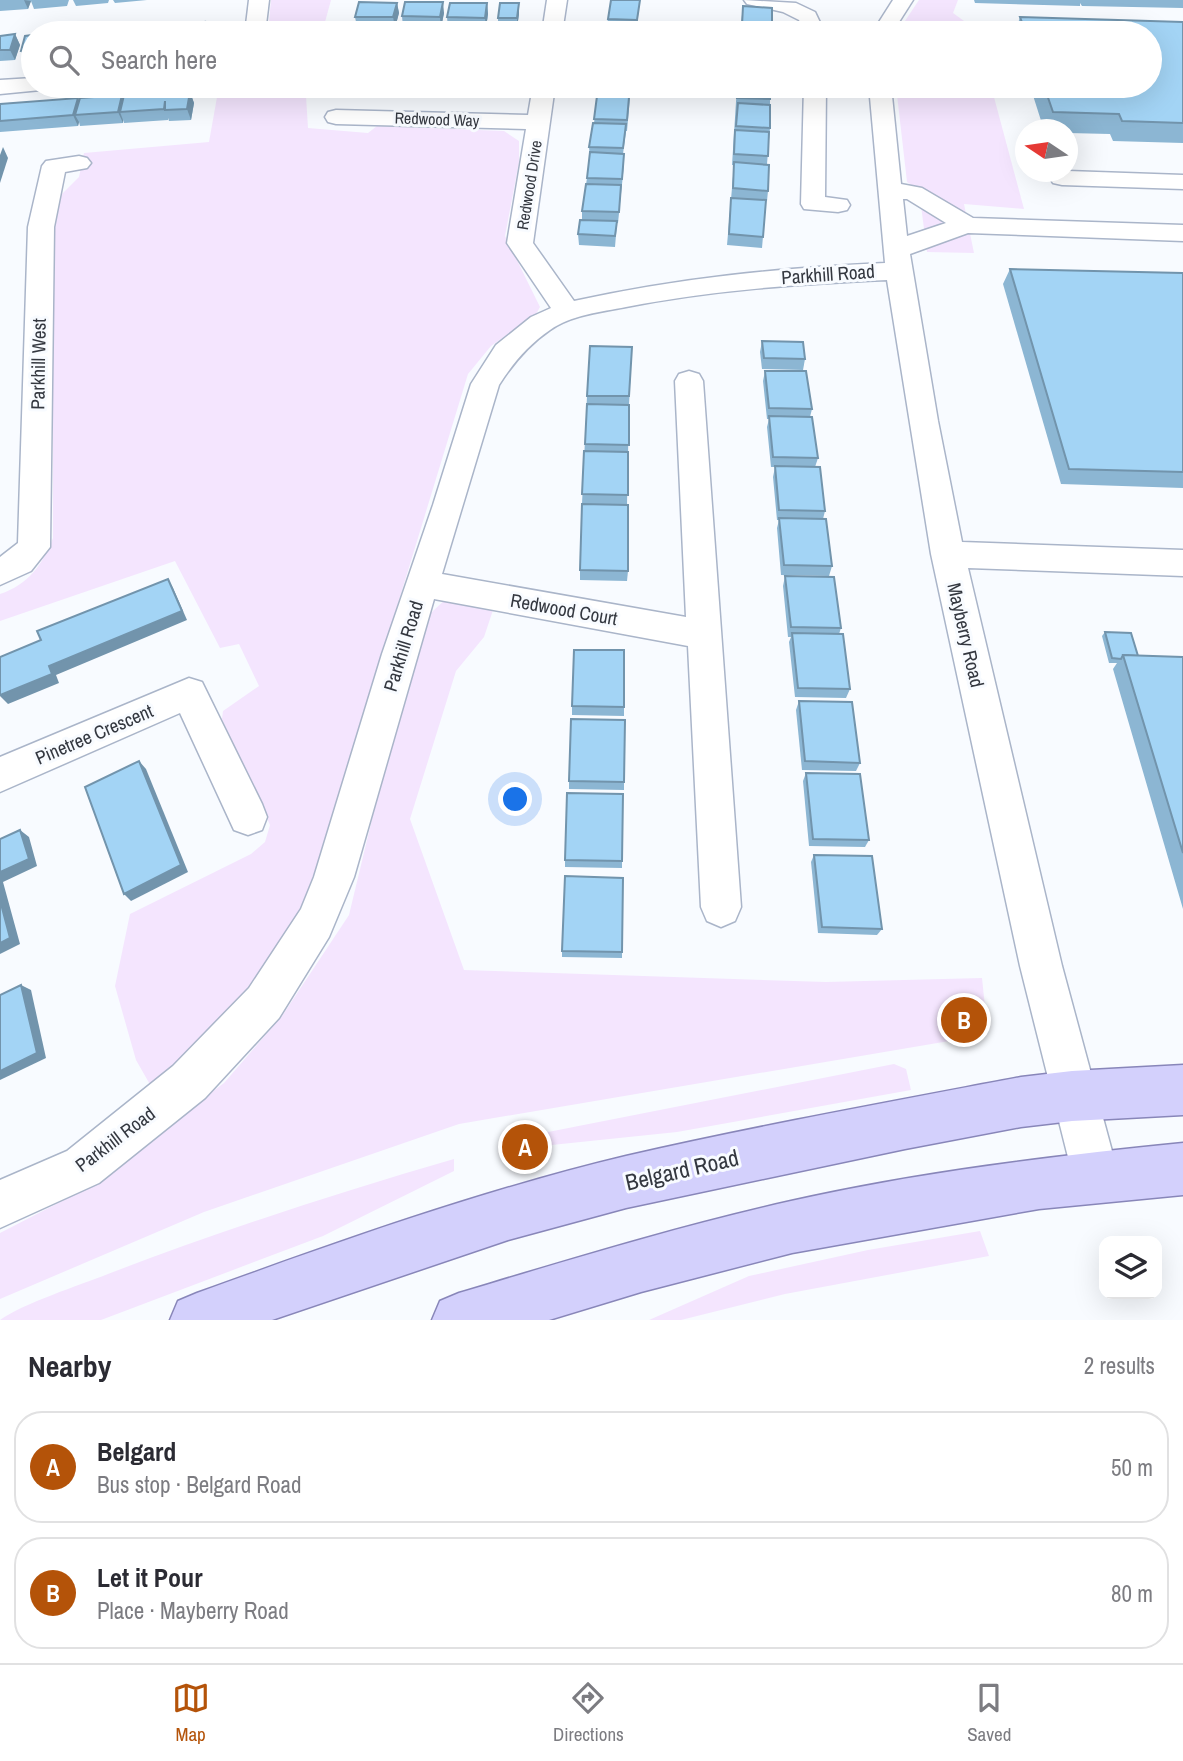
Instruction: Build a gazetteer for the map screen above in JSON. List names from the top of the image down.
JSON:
{
  "streets": {
    "main road": ["Belgard Road"],
    "street": [
      "Redwood Way",
      "Redwood Drive",
      "Parkhill Road",
      "Parkhill West",
      "Redwood Court",
      "Mayberry Road",
      "Pinetree Crescent"
    ]
  },
  "crossings": [
    ["Redwood Way", "Redwood Drive"],
    ["Redwood Drive", "Parkhill Road"],
    ["Parkhill Road", "Redwood Court"],
    ["Parkhill Road", "Mayberry Road"],
    ["Mayberry Road", "Belgard Road"]
  ],
  "north": "left",
  "page": {
    "search": "Search here",
    "pins": ["B", "A"],
    "heading": ["Nearby", "2 results"],
    "list": [
      {
        "mark": "A",
        "name": "Belgard",
        "note": "Bus stop · Belgard Road",
        "value": "50 m"
      },
      {
        "mark": "B",
        "name": "Let it Pour",
        "note": "Place · Mayberry Road",
        "value": "80 m"
      }
    ],
    "nav": ["Map", "Directions", "Saved"]
  }
}
